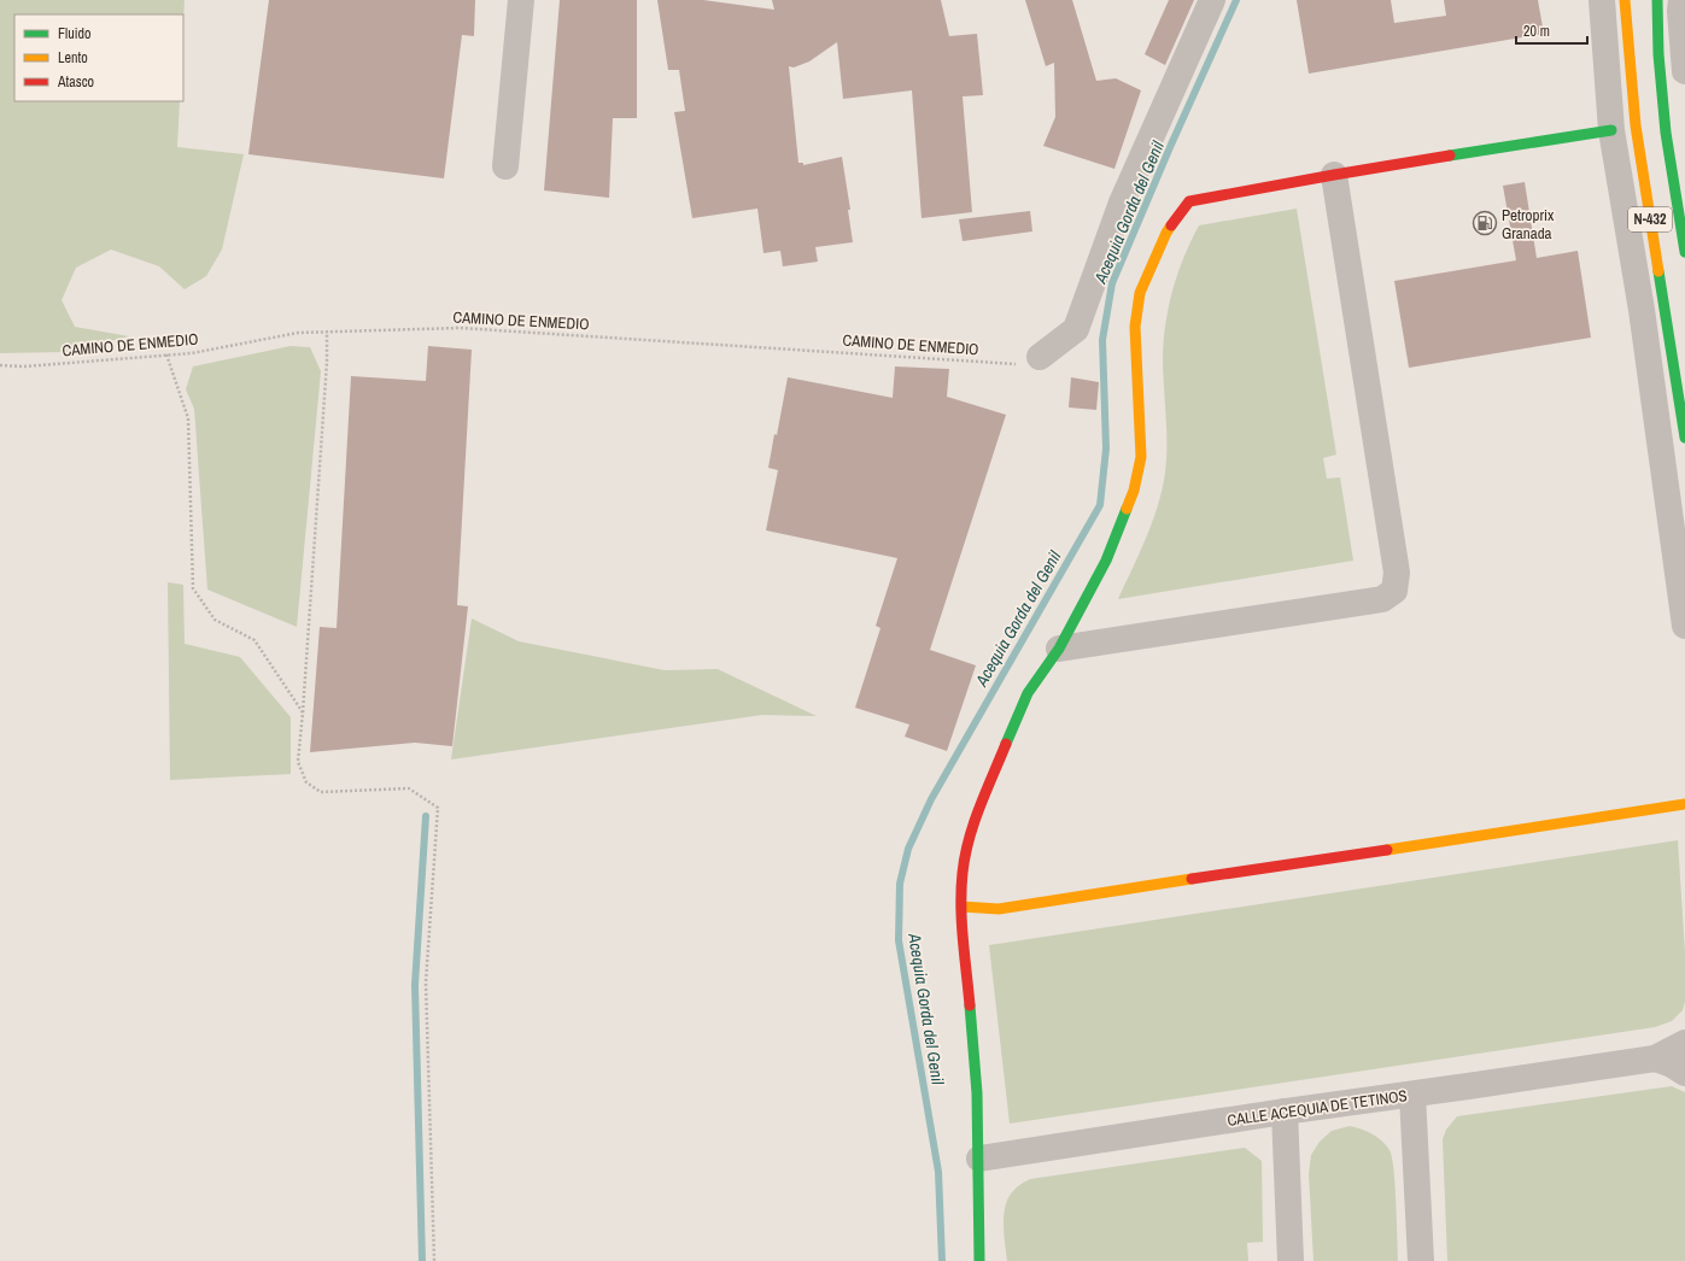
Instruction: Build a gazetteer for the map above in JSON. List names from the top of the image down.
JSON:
{
  "streets": {
    "main road": ["N-432"],
    "street": ["CALLE ACEQUIA DE TETINOS"],
    "path": ["CAMINO DE ENMEDIO"]
  },
  "water": ["Acequia Gorda del Genil"],
  "places": {
    "fuel station": ["Petroprix Granada"]
  },
  "legend": ["Fluido", "Lento", "Atasco"],
  "scale_bar": "20 m"
}
